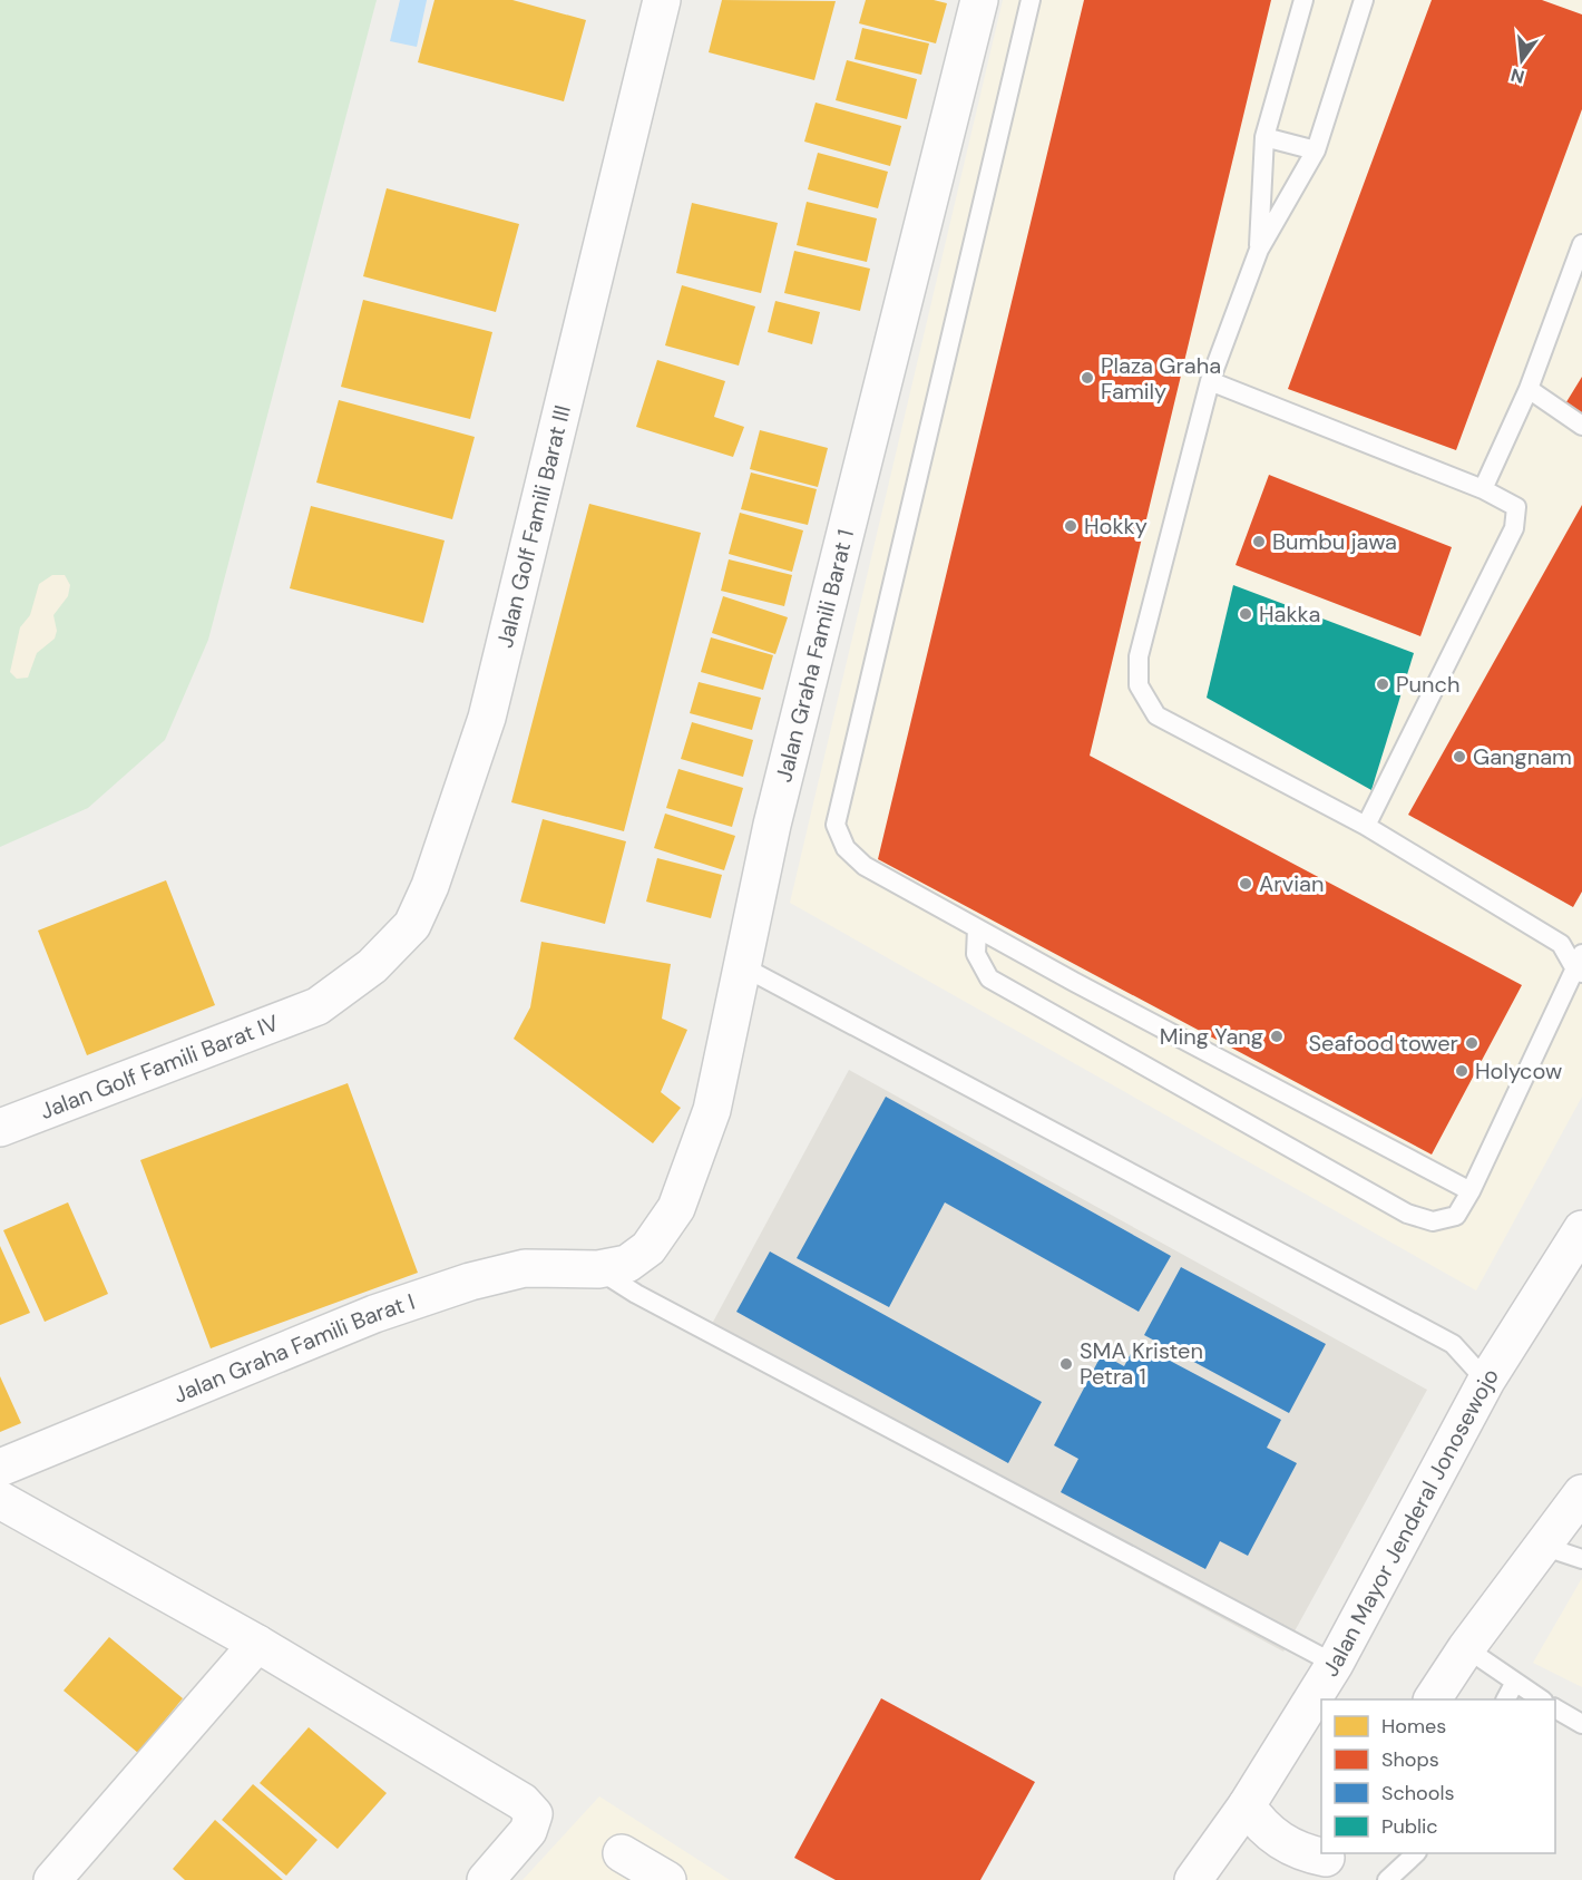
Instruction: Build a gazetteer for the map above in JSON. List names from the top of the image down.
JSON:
{
  "streets": {
    "street": [
      "Jalan Golf Famili Barat III",
      "Jalan Graha Famili Barat 1",
      "Jalan Golf Famili Barat IV",
      "Jalan Graha Famili Barat I",
      "Jalan Mayor Jenderal Jonosewojo"
    ]
  },
  "crossings": [
    ["Jalan Golf Famili Barat III", "Jalan Golf Famili Barat IV"],
    ["Jalan Graha Famili Barat 1", "Jalan Graha Famili Barat I"]
  ],
  "places": [
    "Plaza Graha Family",
    "Hokky",
    "Bumbu jawa",
    "Hakka",
    "Punch",
    "Gangnam",
    "Arvian",
    "Ming Yang",
    "Seafood tower",
    "Holycow",
    "SMA Kristen Petra 1"
  ],
  "legend": [
    "Homes",
    "Shops",
    "Schools",
    "Public"
  ],
  "north": "bottom"
}
